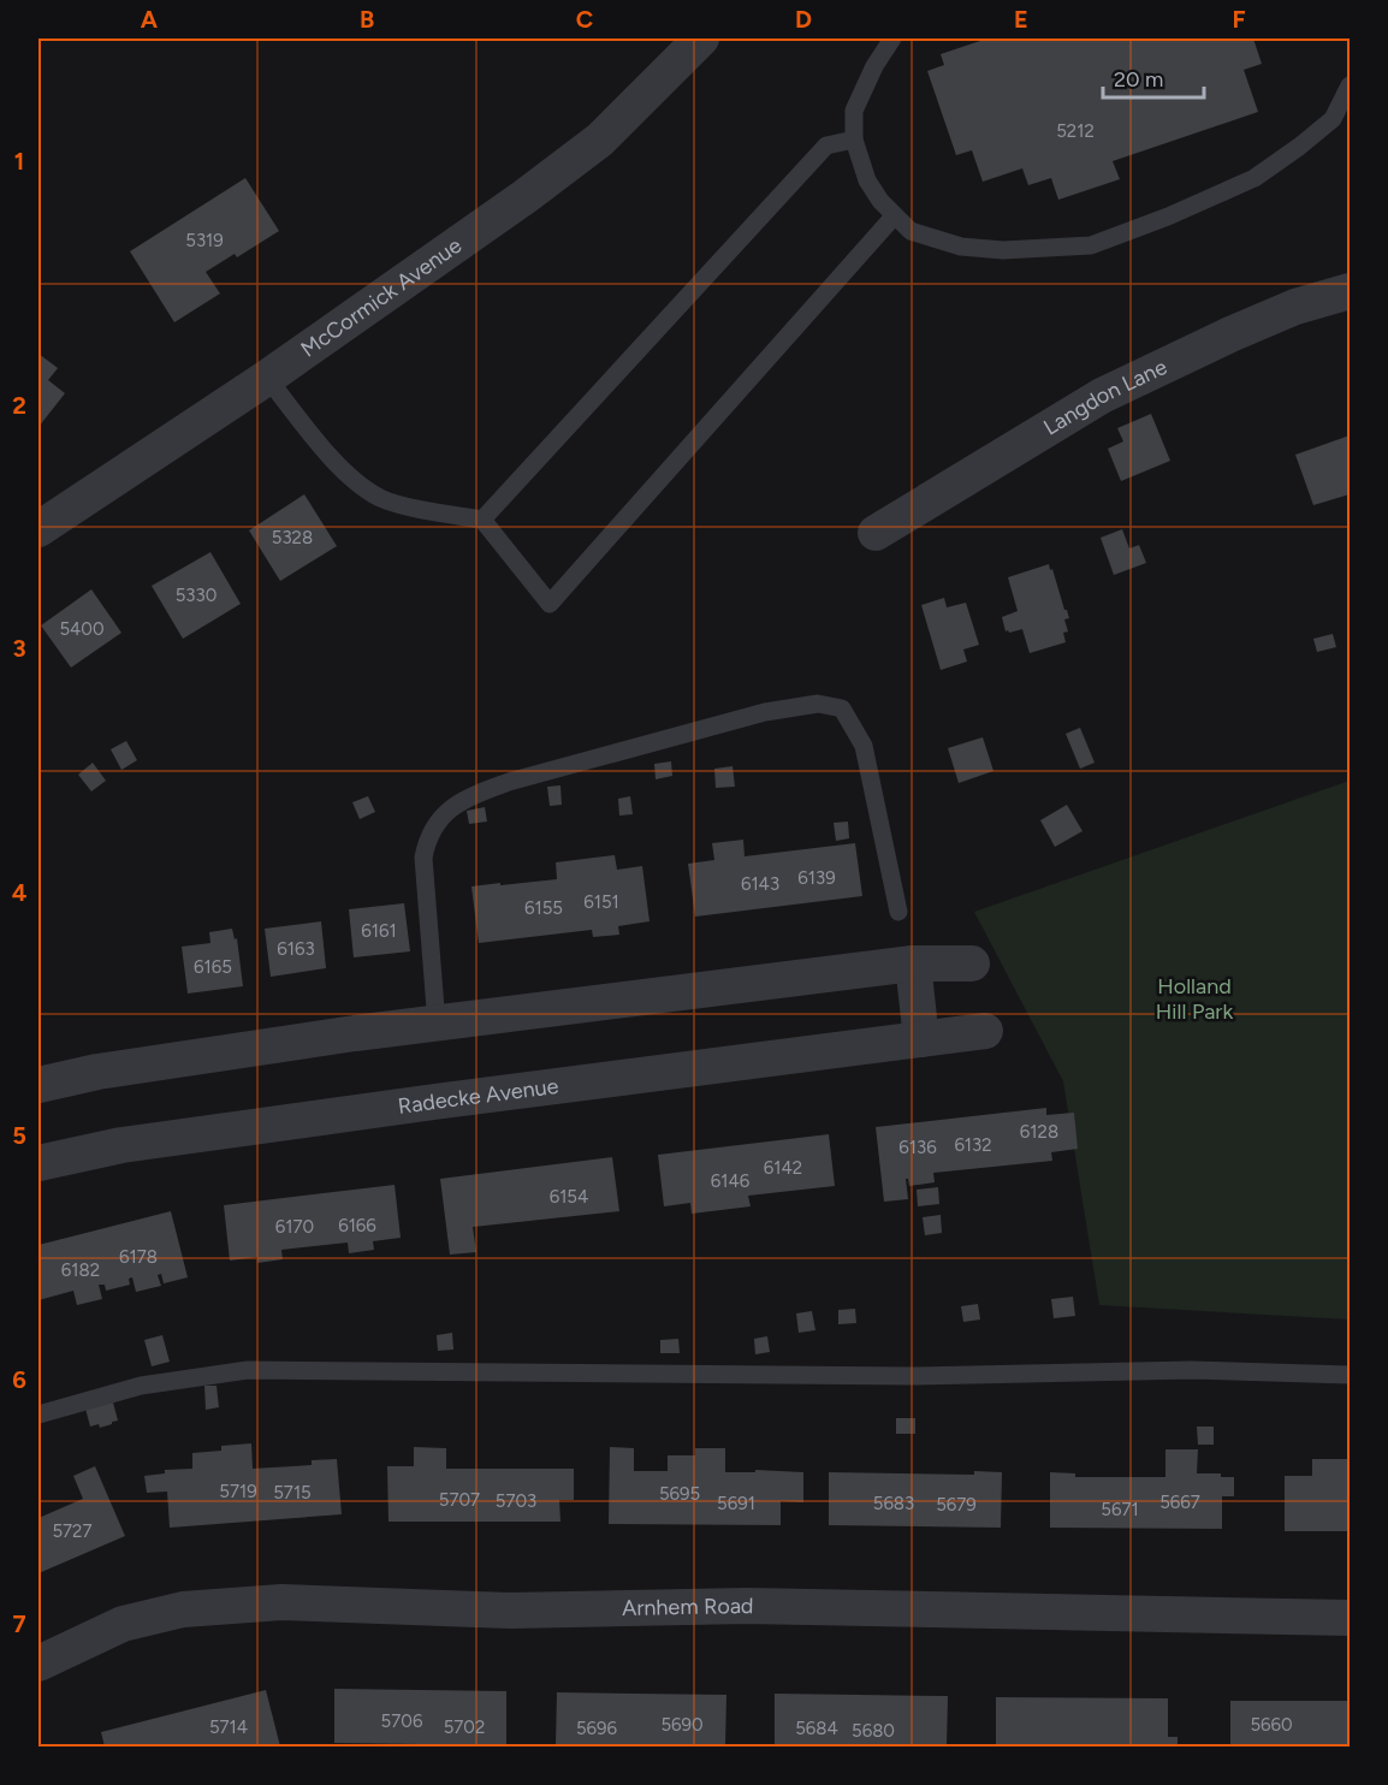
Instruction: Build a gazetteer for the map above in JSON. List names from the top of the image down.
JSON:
{
  "streets": {
    "street": [
      "McCormick Avenue",
      "Langdon Lane",
      "Radecke Avenue",
      "Arnhem Road"
    ]
  },
  "parks": ["Holland Hill Park"],
  "house_numbers": [
    "5212",
    "5319",
    "5328",
    "5330",
    "5400",
    "6139",
    "6143",
    "6151",
    "6155",
    "6161",
    "6163",
    "6165",
    "6128",
    "6132",
    "6136",
    "6142",
    "6146",
    "6154",
    "6166",
    "6170",
    "6178",
    "6182",
    "5719",
    "5715",
    "5695",
    "5707",
    "5703",
    "5667",
    "5691",
    "5683",
    "5679",
    "5671",
    "5727",
    "5706",
    "5690",
    "5660",
    "5714",
    "5702",
    "5696",
    "5684",
    "5680"
  ],
  "scale_bar": "20 m",
  "grid": {
    "columns": [
      "A",
      "B",
      "C",
      "D",
      "E",
      "F"
    ],
    "rows": [
      "1",
      "2",
      "3",
      "4",
      "5",
      "6",
      "7"
    ]
  }
}
